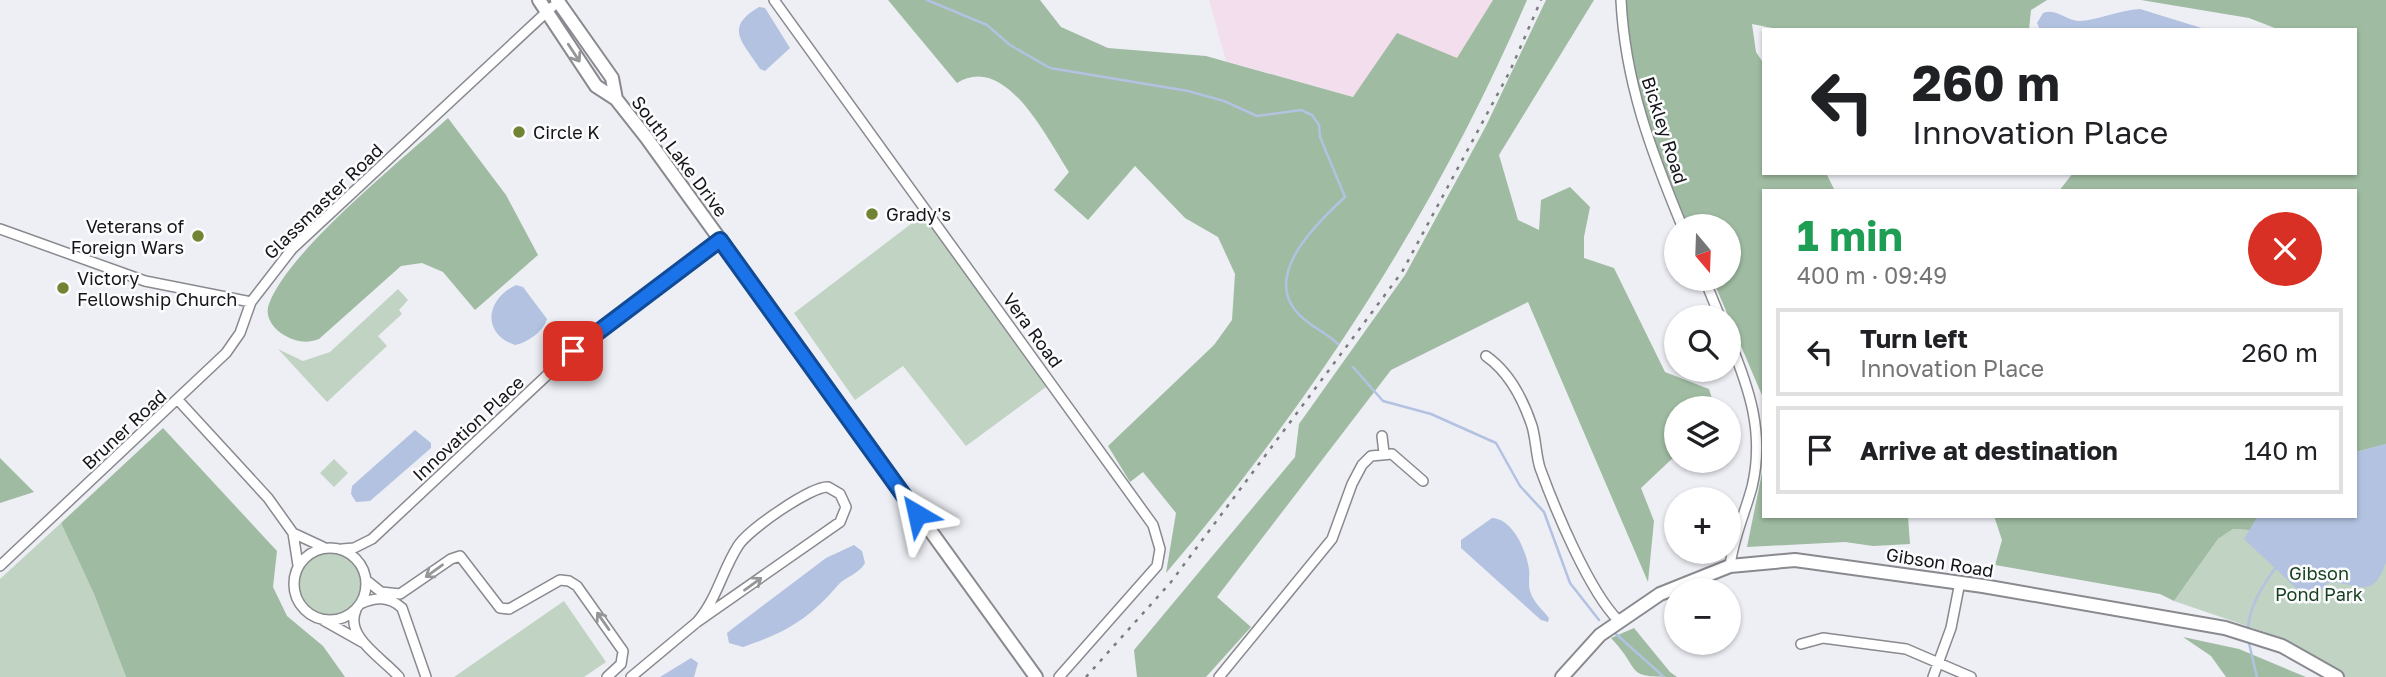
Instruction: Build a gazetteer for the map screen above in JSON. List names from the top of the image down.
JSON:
{
  "streets": {
    "main road": ["South Lake Drive", "Gibson Road"],
    "street": [
      "Bickley Road",
      "Glassmaster Road",
      "Vera Road",
      "Innovation Place",
      "Bruner Road"
    ]
  },
  "crossings": [
    ["South Lake Drive", "Glassmaster Road"],
    ["South Lake Drive", "Innovation Place"],
    ["Glassmaster Road", "Bruner Road"]
  ],
  "parks": ["Gibson Pond Park"],
  "places": [
    "Circle K",
    "Grady's",
    "Veterans of Foreign Wars",
    "Victory Fellowship Church"
  ],
  "north": "bottom",
  "page": {
    "turn": ["260 m", "Innovation Place"],
    "heading": ["1 min", "400 m · 09:49"],
    "map_buttons": ["+", "−"],
    "list": [
      {
        "name": "Turn left",
        "note": "Innovation Place",
        "value": "260 m"
      },
      {
        "name": "Arrive at destination",
        "value": "140 m"
      }
    ]
  }
}
